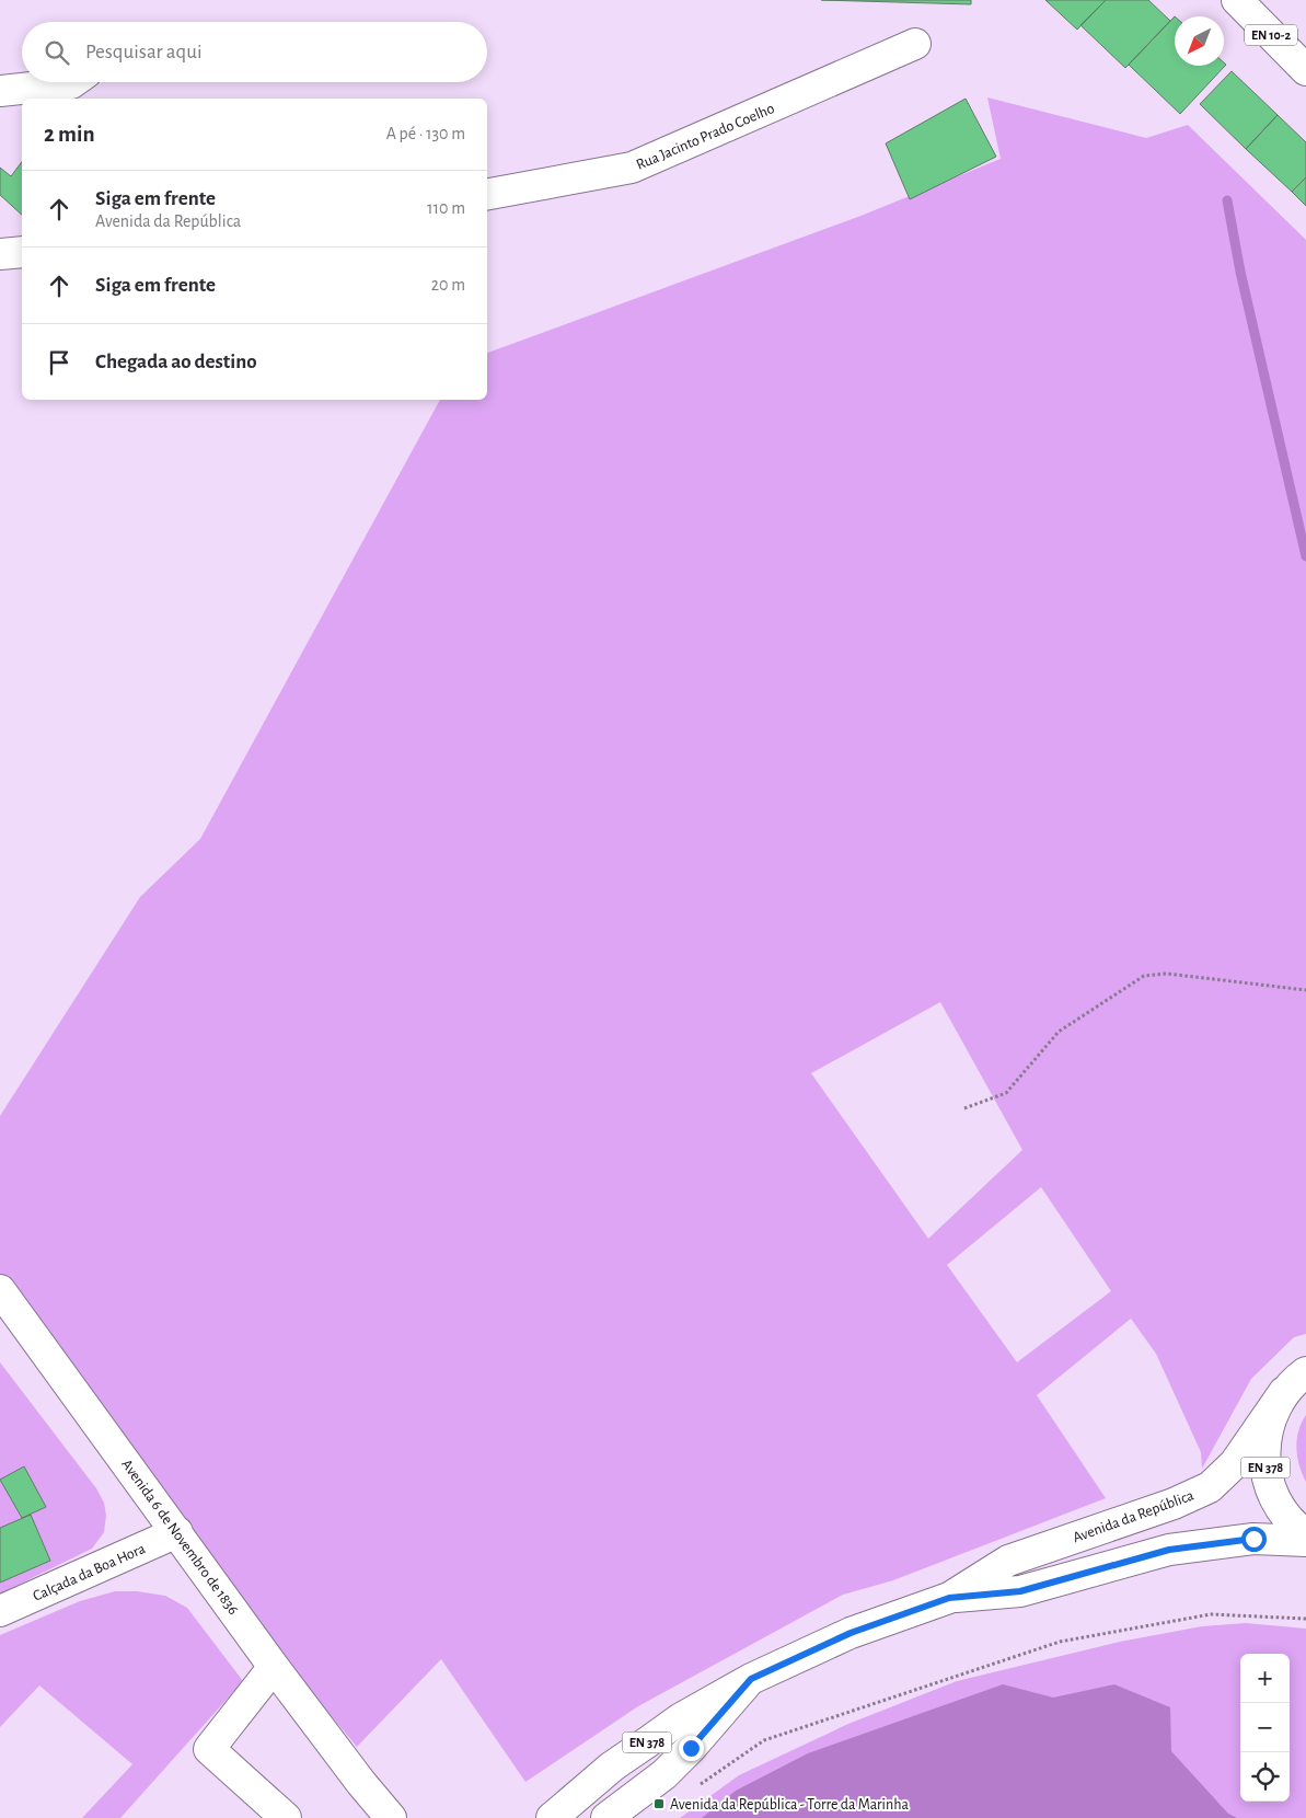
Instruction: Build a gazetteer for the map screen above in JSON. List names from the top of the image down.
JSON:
{
  "streets": {
    "main road": [
      "EN 10-2",
      "Rua Jacinto Prado Coelho",
      "EN 378",
      "Avenida da República",
      "Avenida 6 de Novembro de 1836",
      "Calçada da Boa Hora"
    ]
  },
  "crossings": [
    ["EN 378", "Avenida da República"],
    ["Avenida 6 de Novembro de 1836", "Calçada da Boa Hora"]
  ],
  "places": {
    "transit": ["Avenida da República - Torre da Marinha"]
  },
  "north": "bottom left",
  "page": {
    "search": "Pesquisar aqui",
    "heading": ["2 min", "A pé · 130 m"],
    "list": [
      ["Siga em frente", "Avenida da República", "110 m"],
      ["Siga em frente", "20 m"],
      "Chegada ao destino"
    ],
    "map_buttons": ["+", "−"]
  }
}
